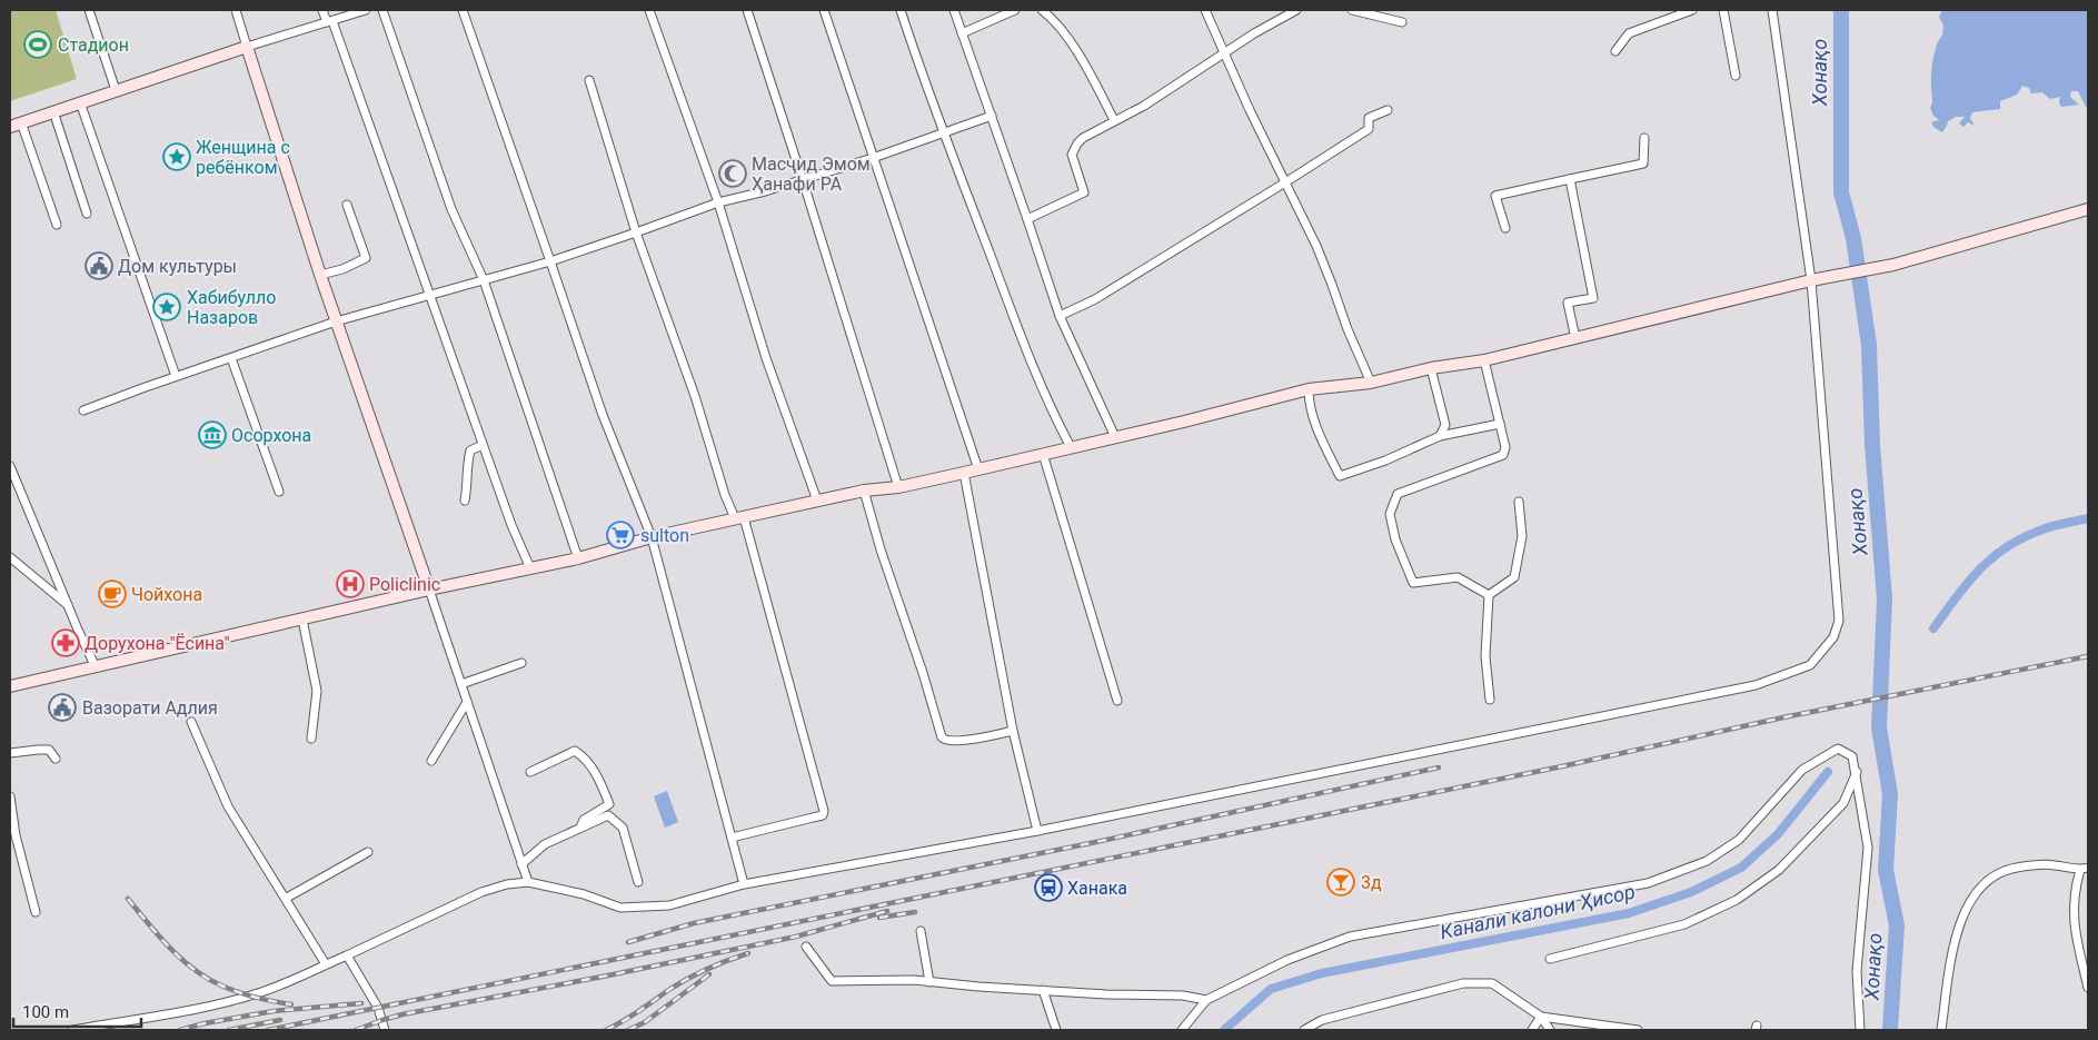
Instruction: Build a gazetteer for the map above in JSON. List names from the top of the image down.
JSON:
{
  "water": ["Хонақо", "Канали калони Ҳисор"],
  "places": {
    "sports": ["Стадион"],
    "place": ["Женщина с ребёнком", "Хабибулло Назаров"],
    "mosque": ["Масҷид Эмом Ҳанафи РА"],
    "public building": ["Дом культуры", "Вазорати Адлия"],
    "museum": ["Осорхона"],
    "supermarket": ["sulton"],
    "hospital": ["Policlinic"],
    "cafe": ["Чойхона"],
    "pharmacy": ["Дорухона \"Ёсина\""],
    "bar": ["3д"],
    "station": ["Ханака"]
  },
  "scale_bar": "100 m"
}
